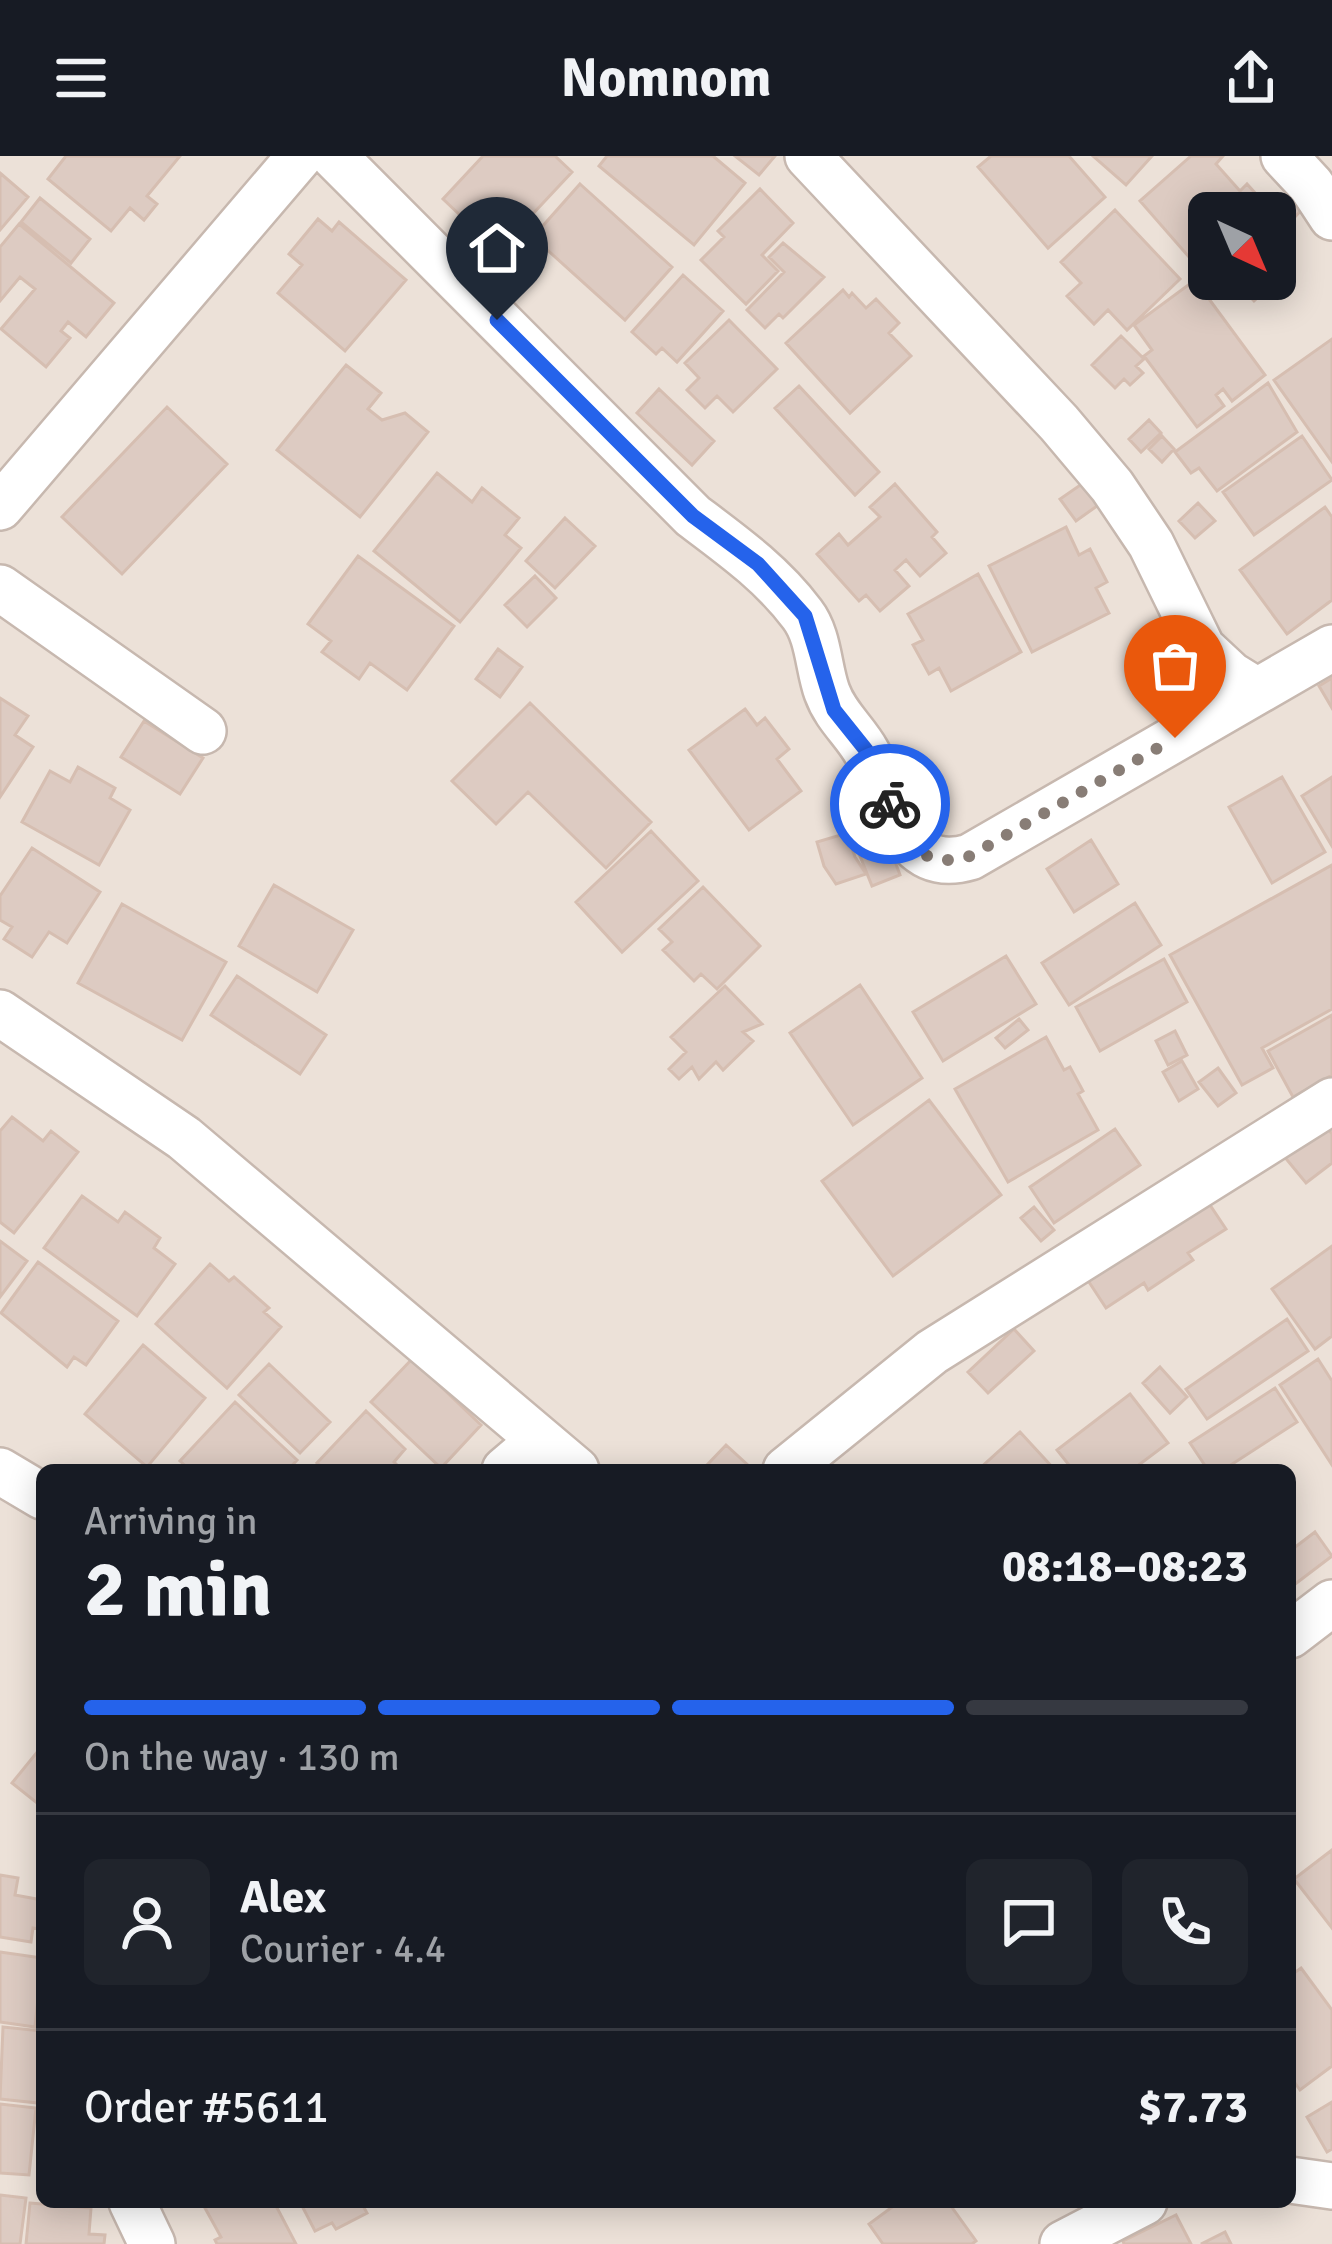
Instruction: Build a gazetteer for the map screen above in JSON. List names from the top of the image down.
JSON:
{
  "north": "bottom right",
  "page": {
    "header": "Nomnom",
    "heading": ["2 min", "Arriving in", "08:18–08:23"],
    "panel": [
      "Alex",
      "Courier · 4.4",
      "Order #5611",
      "$7.73"
    ],
    "bar": "On the way · 130 m"
  }
}
